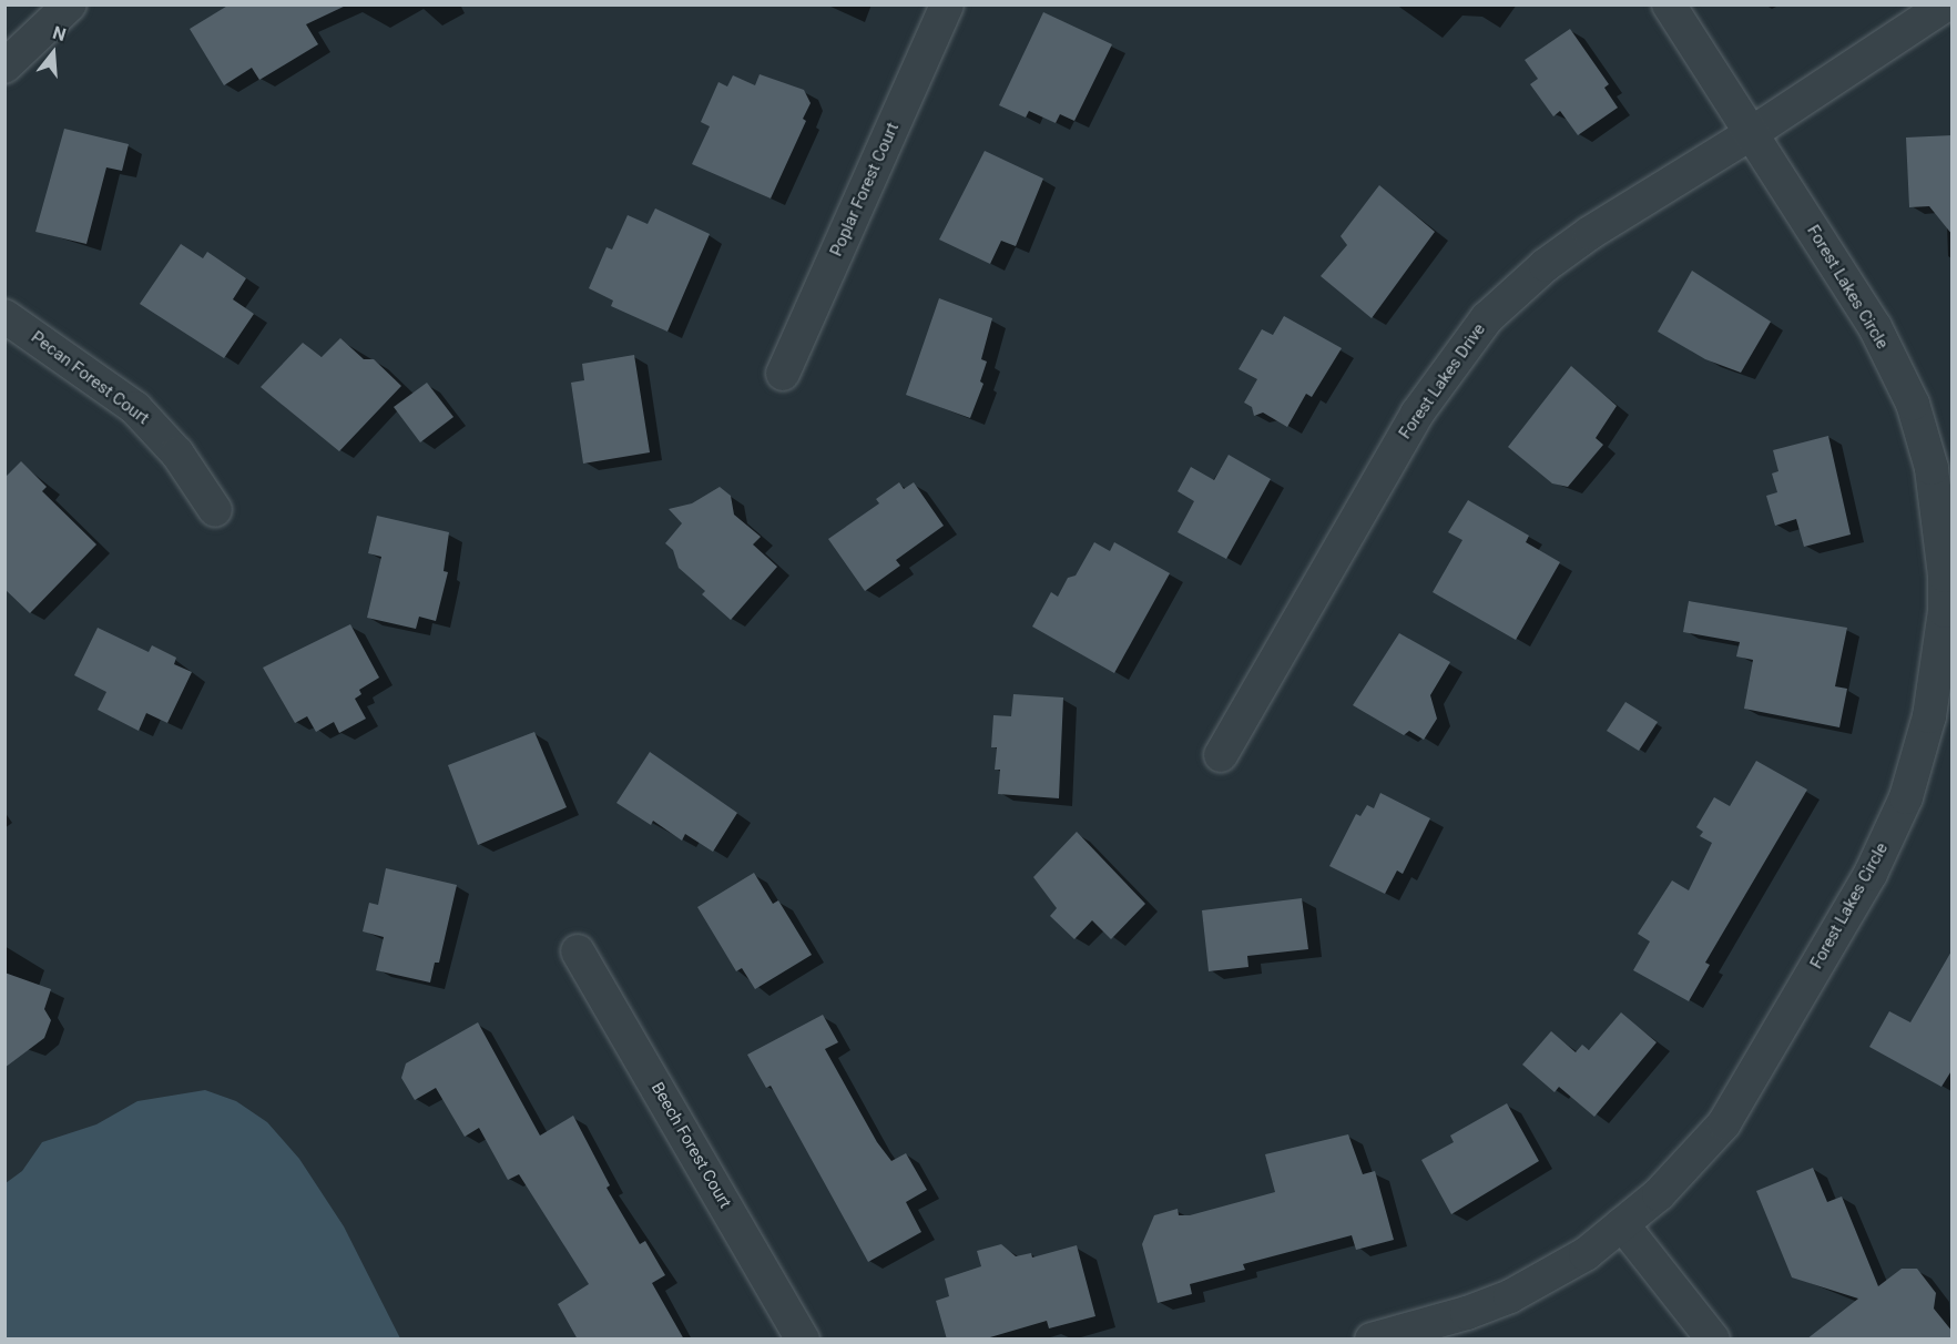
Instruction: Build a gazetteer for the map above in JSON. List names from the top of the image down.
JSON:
{
  "streets": {
    "street": [
      "Poplar Forest Court",
      "Forest Lakes Circle",
      "Pecan Forest Court",
      "Forest Lakes Drive",
      "Beech Forest Court"
    ]
  },
  "crossings": [
    ["Forest Lakes Circle", "Forest Lakes Drive"]
  ],
  "north": "top"
}
